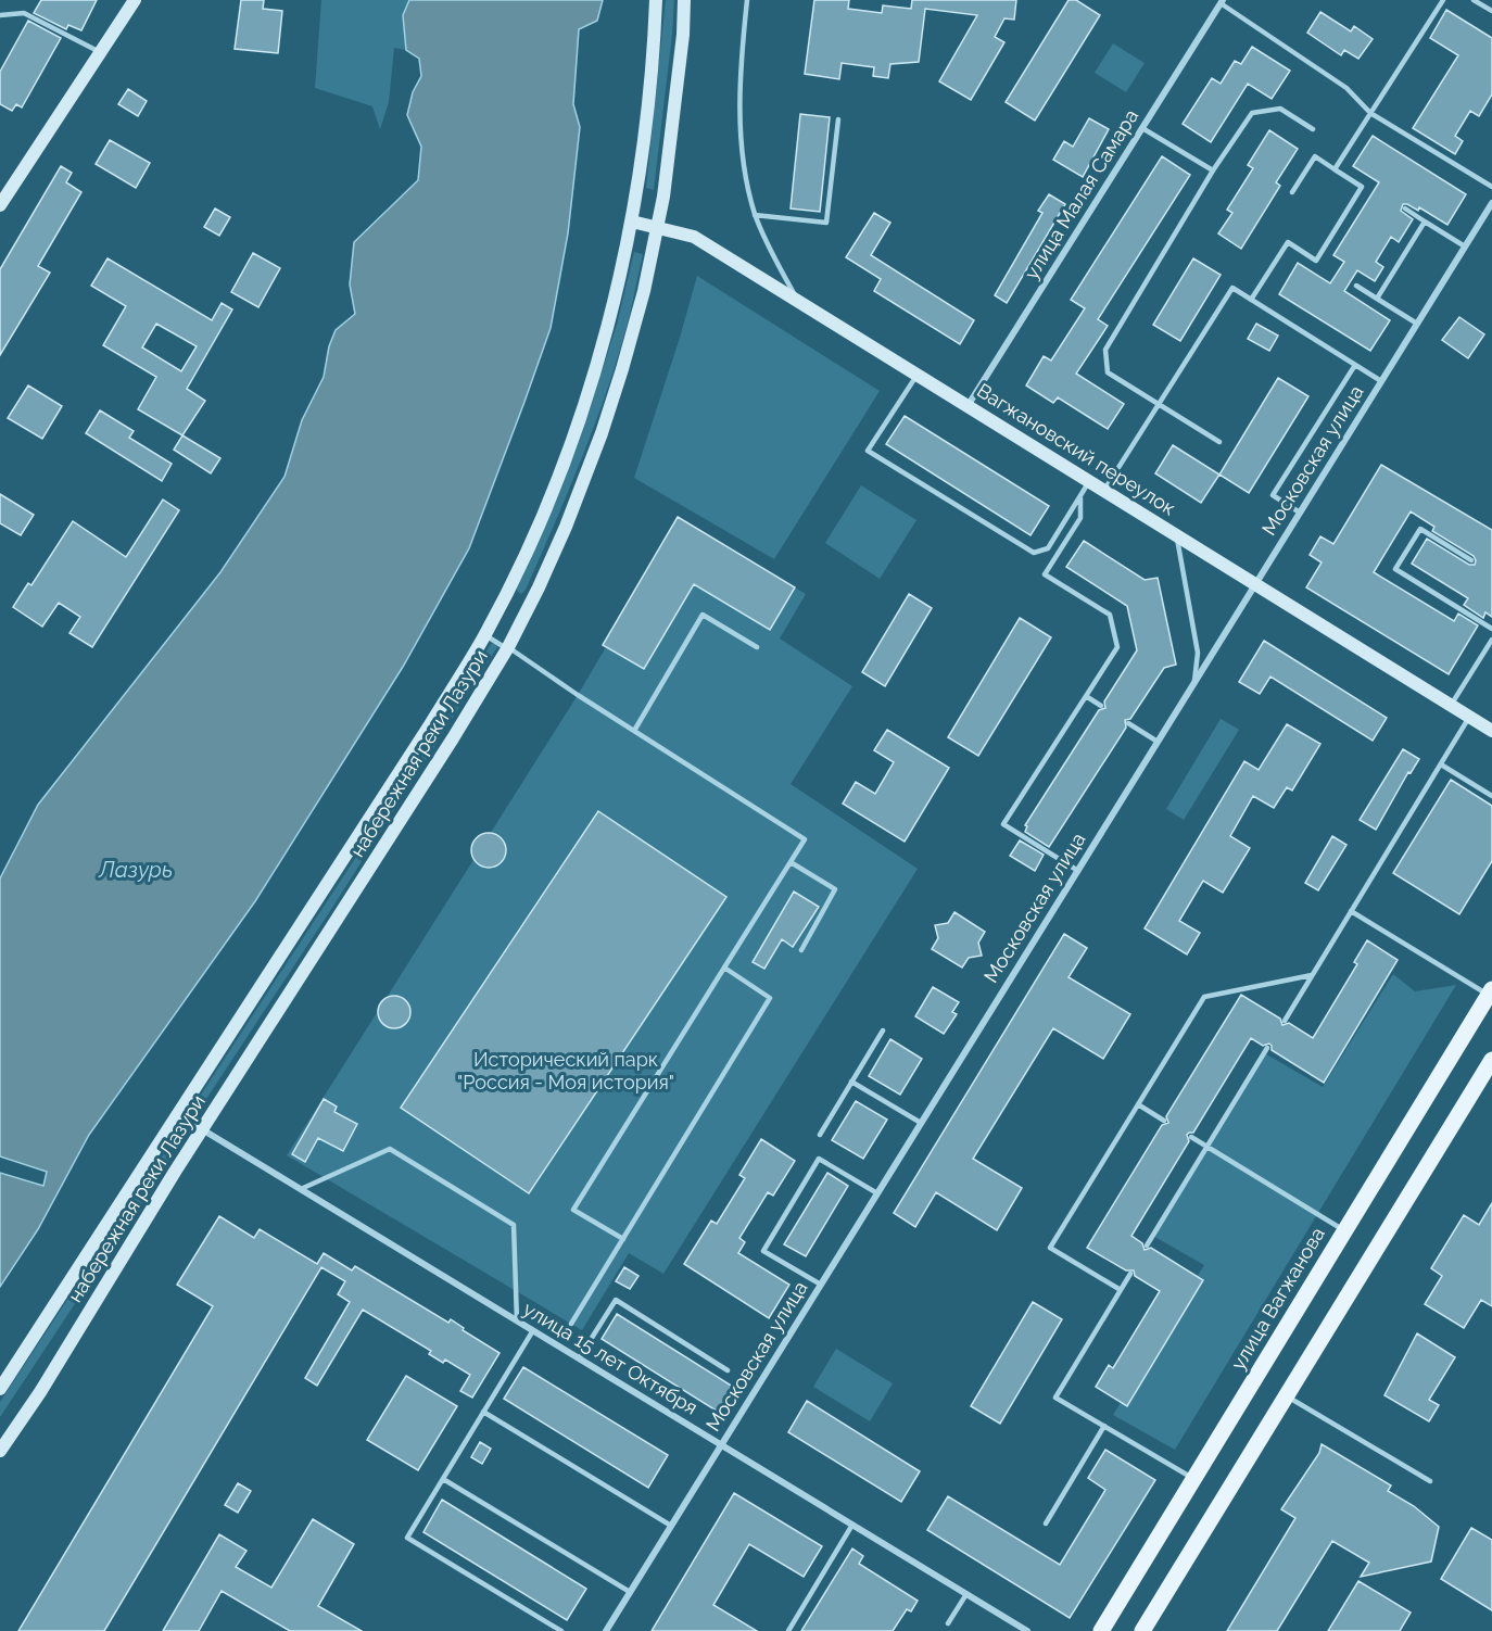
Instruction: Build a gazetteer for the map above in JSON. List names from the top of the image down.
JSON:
{
  "streets": {
    "main road": ["Вагжановский переулок", "набережная реки Лазури", "улица Вагжанова"],
    "street": ["улица Малая Самара", "Московская улица", "улица 15 лет Октября"]
  },
  "crossings": [
    ["улица Малая Самара", "Вагжановский переулок"],
    ["Вагжановский переулок", "Московская улица"],
    ["Вагжановский переулок", "набережная реки Лазури"],
    ["Московская улица", "улица 15 лет Октября"],
    ["набережная реки Лазури", "улица 15 лет Октября"]
  ],
  "water": ["Лазурь"],
  "parks": ["Исторический парк \"Россия - Моя история\""]
}
